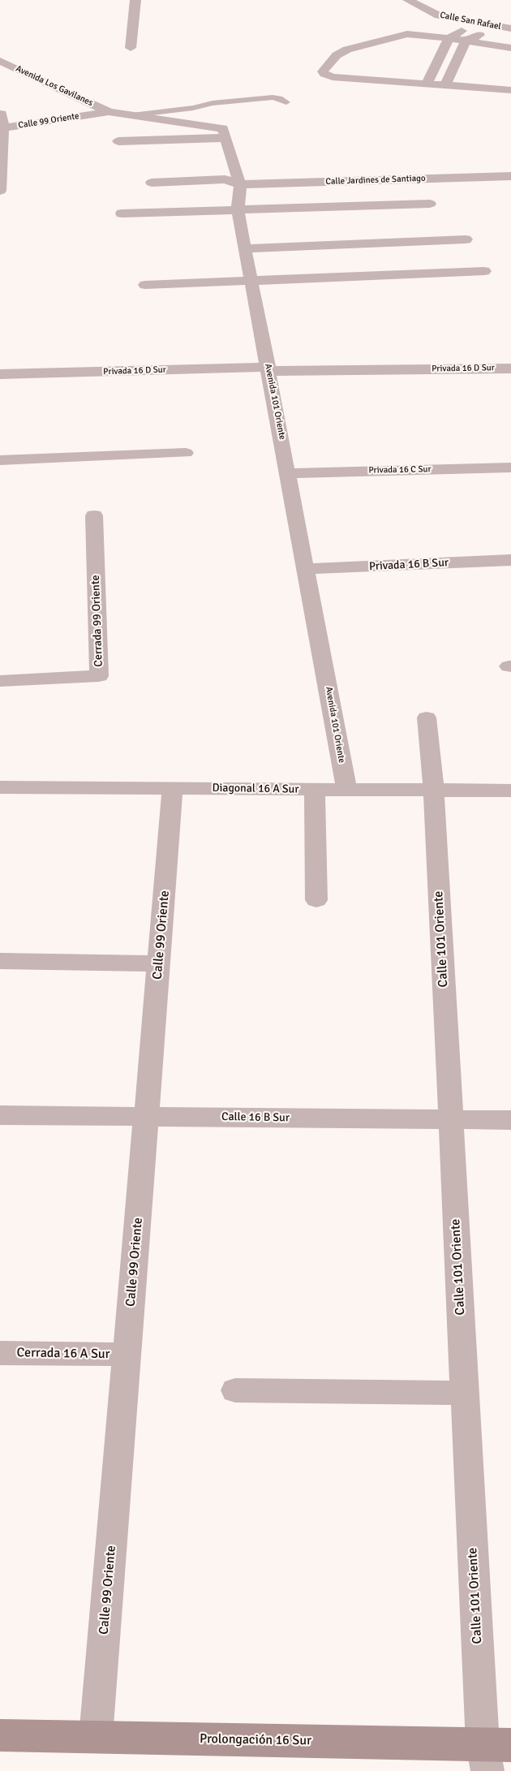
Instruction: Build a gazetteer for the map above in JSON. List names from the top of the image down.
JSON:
{
  "streets": {
    "street": [
      "Calle San Rafael",
      "Avenida Los Gavilanes",
      "Calle 99 Oriente",
      "Calle Jardines de Santiago",
      "Privada 16 D Sur",
      "Avenida 101 Oriente",
      "Privada 16 C Sur",
      "Privada 16 B Sur",
      "Cerrada 99 Oriente",
      "Diagonal 16 A Sur",
      "Calle 101 Oriente",
      "Calle 16 B Sur",
      "Cerrada 16 A Sur",
      "Prolongación 16 Sur"
    ]
  },
  "crossings": [
    ["Avenida Los Gavilanes", "Calle 99 Oriente"],
    ["Calle 99 Oriente", "Diagonal 16 A Sur"],
    ["Calle 99 Oriente", "Calle 16 B Sur"],
    ["Calle 99 Oriente", "Cerrada 16 A Sur"],
    ["Calle 99 Oriente", "Prolongación 16 Sur"],
    ["Calle Jardines de Santiago", "Avenida 101 Oriente"],
    ["Privada 16 D Sur", "Avenida 101 Oriente"],
    ["Avenida 101 Oriente", "Privada 16 C Sur"],
    ["Avenida 101 Oriente", "Privada 16 B Sur"],
    ["Avenida 101 Oriente", "Diagonal 16 A Sur"],
    ["Diagonal 16 A Sur", "Calle 101 Oriente"],
    ["Calle 101 Oriente", "Calle 16 B Sur"],
    ["Calle 101 Oriente", "Prolongación 16 Sur"]
  ]
}
